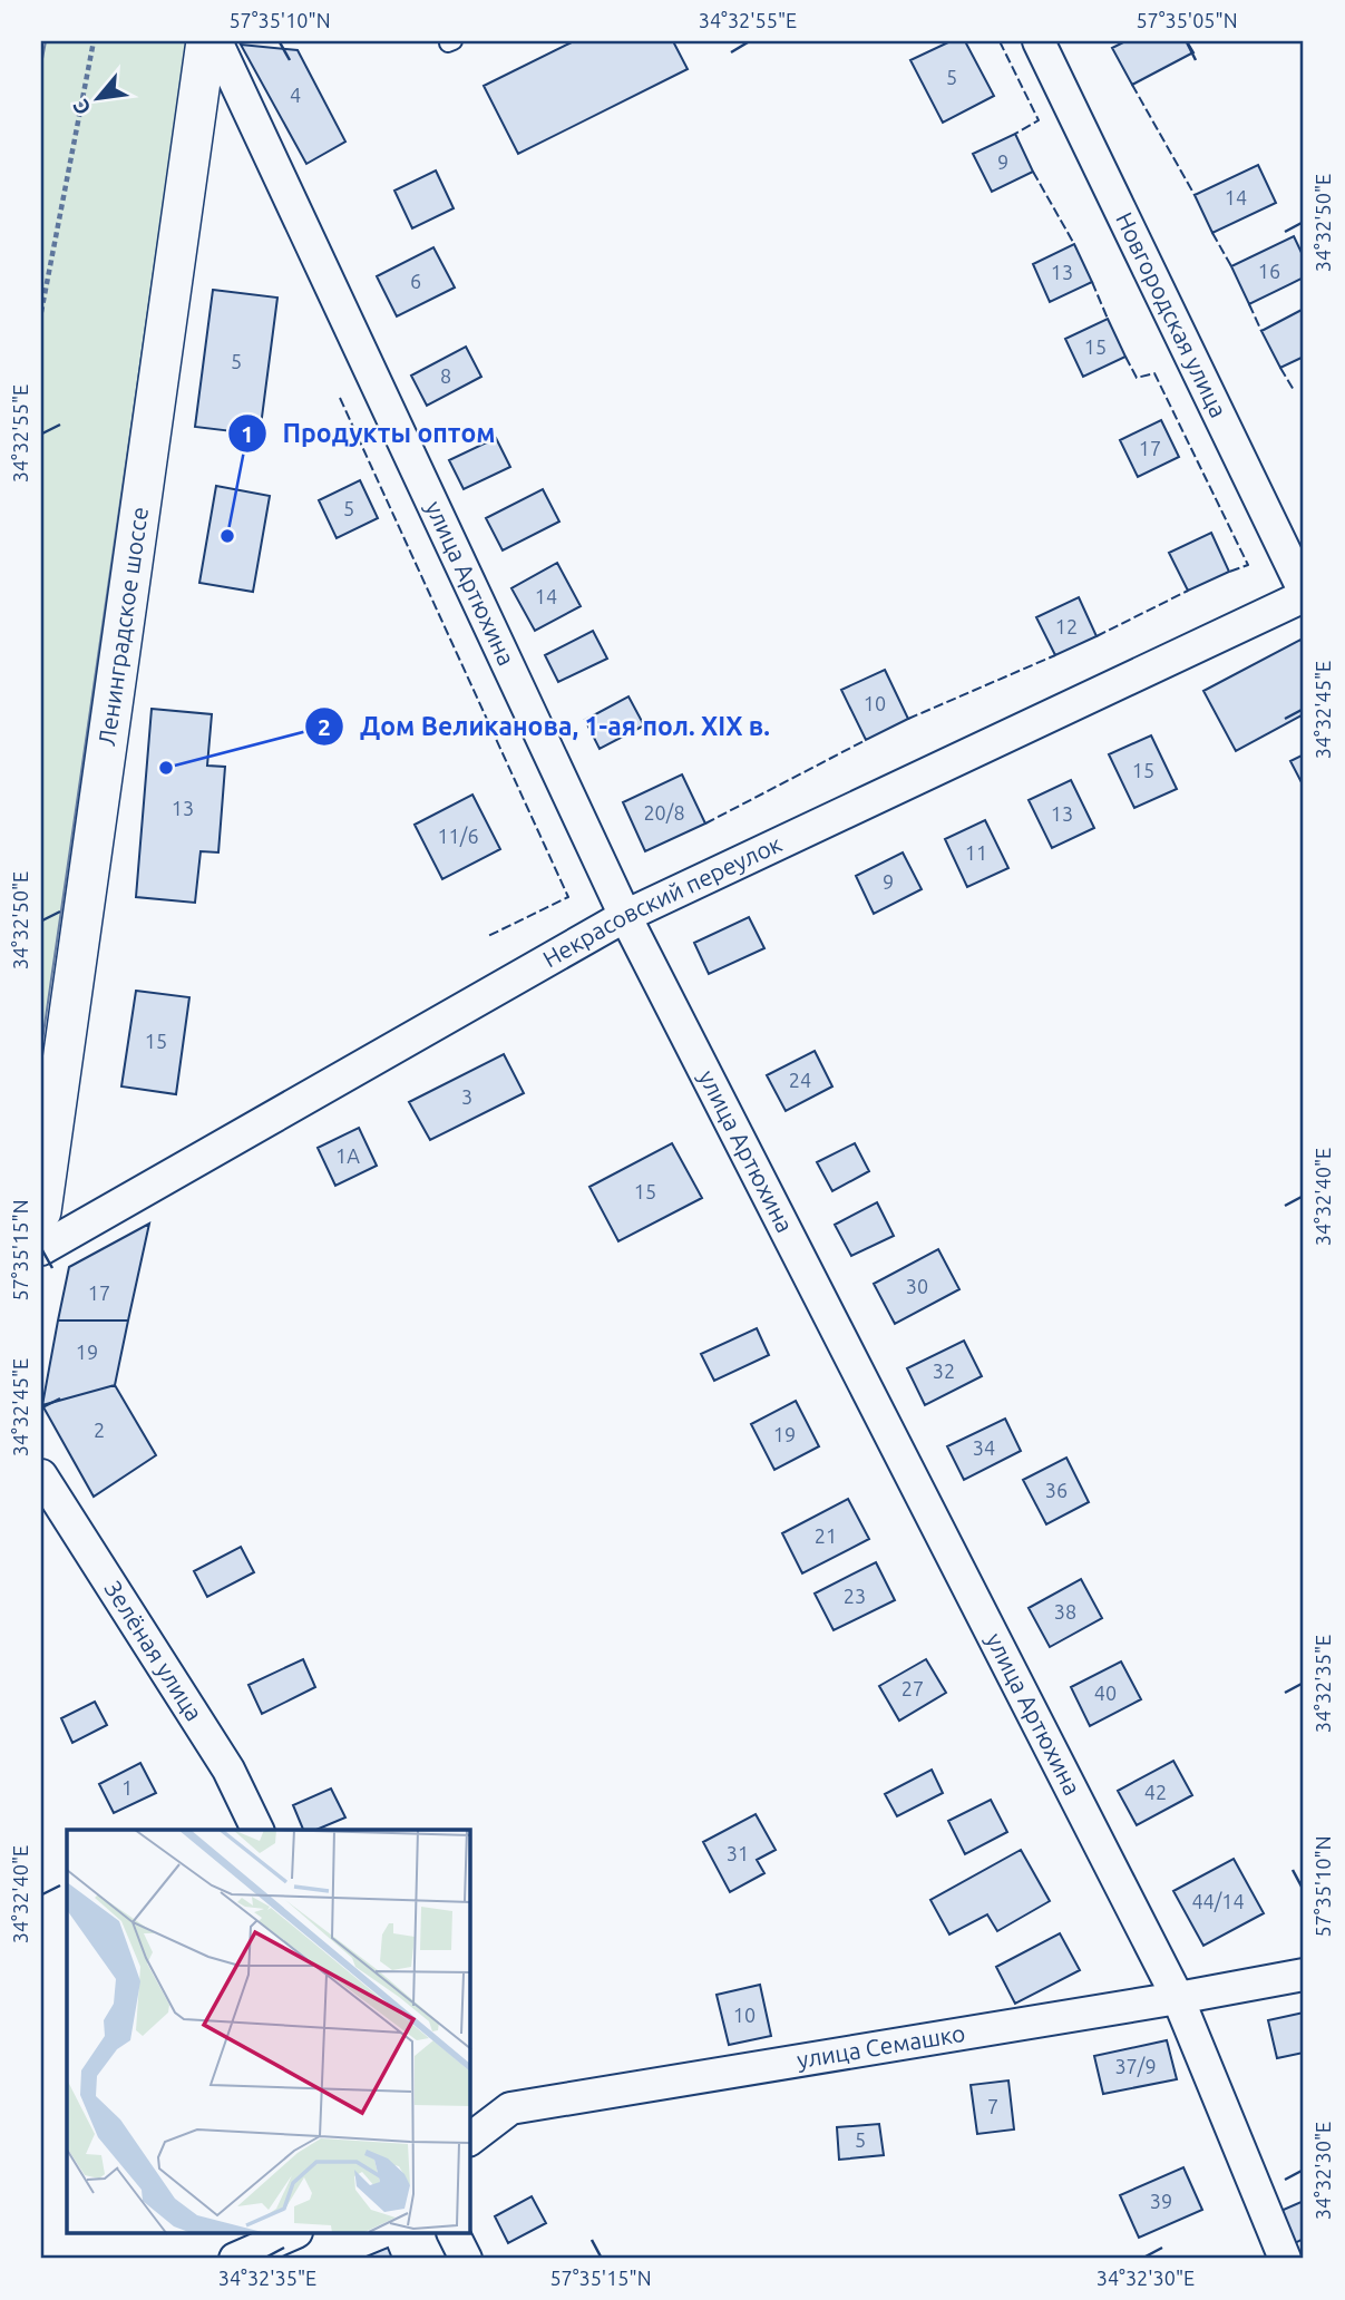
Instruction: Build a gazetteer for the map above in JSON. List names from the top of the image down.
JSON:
{
  "streets": {
    "street": [
      "Новгородская улица",
      "улица Артюхина",
      "Ленинградское шоссе",
      "Некрасовский переулок",
      "Зелёная улица",
      "улица Семашко"
    ]
  },
  "crossings": [
    ["Новгородская улица", "Некрасовский переулок"],
    ["улица Артюхина", "Некрасовский переулок"],
    ["улица Артюхина", "улица Семашко"]
  ],
  "places": ["Продукты оптом", "Дом Великанова, 1-ая пол. XIX в."],
  "house_numbers": [
    "5",
    "4",
    "9",
    "14",
    "16",
    "13",
    "6",
    "15",
    "5",
    "8",
    "17",
    "5",
    "14",
    "12",
    "10",
    "15",
    "13",
    "20/8",
    "13",
    "11/6",
    "11",
    "9",
    "15",
    "24",
    "3",
    "1А",
    "15",
    "30",
    "17",
    "19",
    "32",
    "2",
    "19",
    "34",
    "36",
    "21",
    "23",
    "38",
    "27",
    "40",
    "1",
    "42",
    "31",
    "44/14",
    "10",
    "37/9",
    "7",
    "5",
    "39"
  ],
  "north": "bottom left",
  "coordinates": [
    "57°35'10\"N",
    "34°32'55\"E",
    "57°35'05\"N",
    "34°32'50\"E",
    "34°32'45\"E",
    "34°32'40\"E",
    "57°35'15\"N",
    "34°32'35\"E",
    "34°32'30\"E"
  ]
}
